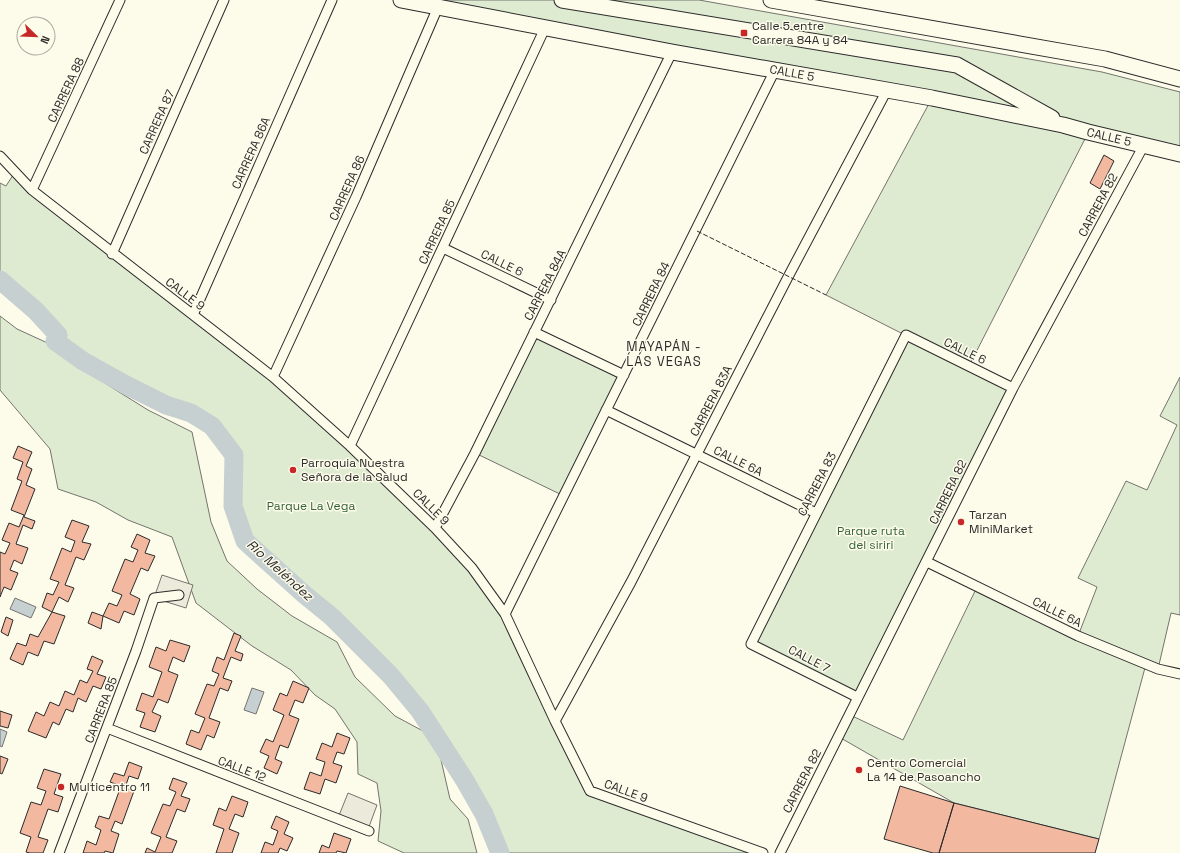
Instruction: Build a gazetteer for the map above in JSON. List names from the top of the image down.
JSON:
{
  "streets": {
    "main road": ["CALLE 5"],
    "street": [
      "CARRERA 88",
      "CARRERA 87",
      "CARRERA 86A",
      "CARRERA 86",
      "CARRERA 82",
      "CARRERA 85",
      "CALLE 6",
      "CARRERA 84A",
      "CALLE 9",
      "CARRERA 84",
      "CARRERA 83A",
      "CALLE 6A",
      "CARRERA 83",
      "CALLE 7",
      "CALLE 12"
    ]
  },
  "crossings": [
    ["CALLE 5", "CARRERA 86"],
    ["CALLE 5", "CARRERA 82"],
    ["CALLE 5", "CARRERA 85"],
    ["CALLE 5", "CARRERA 84A"],
    ["CALLE 5", "CARRERA 84"],
    ["CALLE 5", "CARRERA 83A"],
    ["CARRERA 88", "CALLE 9"],
    ["CARRERA 87", "CALLE 9"],
    ["CARRERA 86A", "CALLE 9"],
    ["CARRERA 86", "CALLE 9"],
    ["CARRERA 82", "CALLE 6"],
    ["CARRERA 82", "CALLE 6A"],
    ["CARRERA 82", "CALLE 7"],
    ["CARRERA 85", "CALLE 6"],
    ["CARRERA 85", "CALLE 9"],
    ["CARRERA 85", "CALLE 12"],
    ["CALLE 6", "CARRERA 84A"],
    ["CALLE 6", "CARRERA 83"],
    ["CARRERA 84A", "CALLE 9"],
    ["CALLE 9", "CARRERA 84"],
    ["CALLE 9", "CARRERA 83A"],
    ["CARRERA 84", "CALLE 6A"],
    ["CARRERA 83A", "CALLE 6A"],
    ["CALLE 6A", "CARRERA 83"],
    ["CARRERA 83", "CALLE 7"]
  ],
  "districts": ["MAYAPÁN - LAS VEGAS"],
  "water": ["Río Meléndez"],
  "parks": ["Parque La Vega", "Parque ruta del siriri"],
  "places": {
    "transit": ["Calle 5 entre Carrera 84A y 84"],
    "other": [
      "Parroquia Nuestra Señora de la Salud",
      "Tarzan MiniMarket",
      "Centro Comercial La 14 de Pasoancho",
      "Multicentro 11"
    ]
  },
  "north": "bottom right"
}
